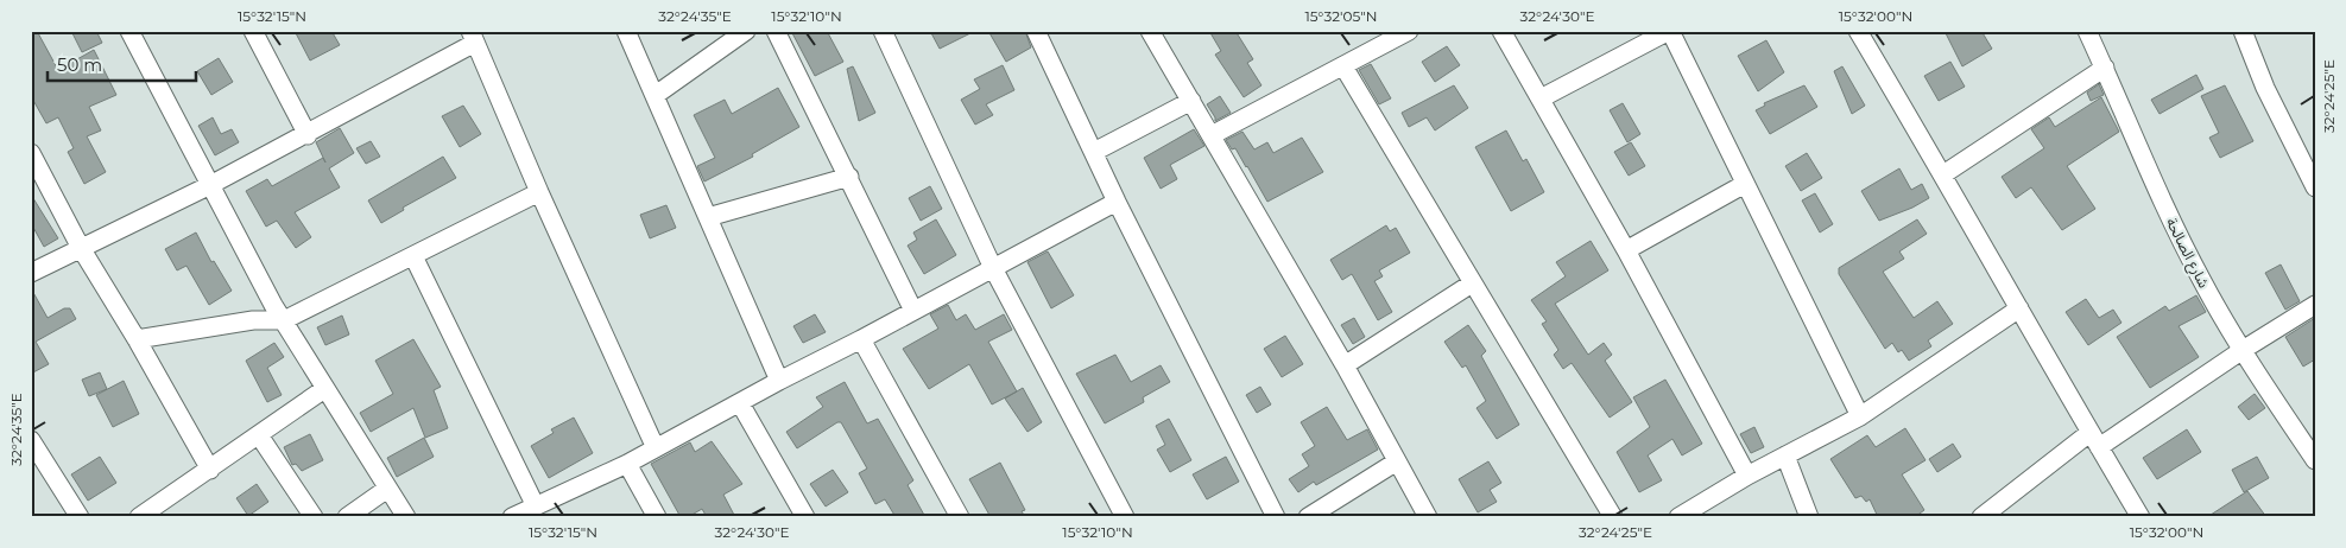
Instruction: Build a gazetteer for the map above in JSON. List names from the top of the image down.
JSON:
{
  "streets": {
    "street": ["شارع الصالحة"]
  },
  "scale_bar": "50 m",
  "coordinates": [
    "15°32'15\"N",
    "32°24'35\"E",
    "15°32'10\"N",
    "15°32'05\"N",
    "32°24'30\"E",
    "15°32'00\"N",
    "32°24'25\"E"
  ]
}
